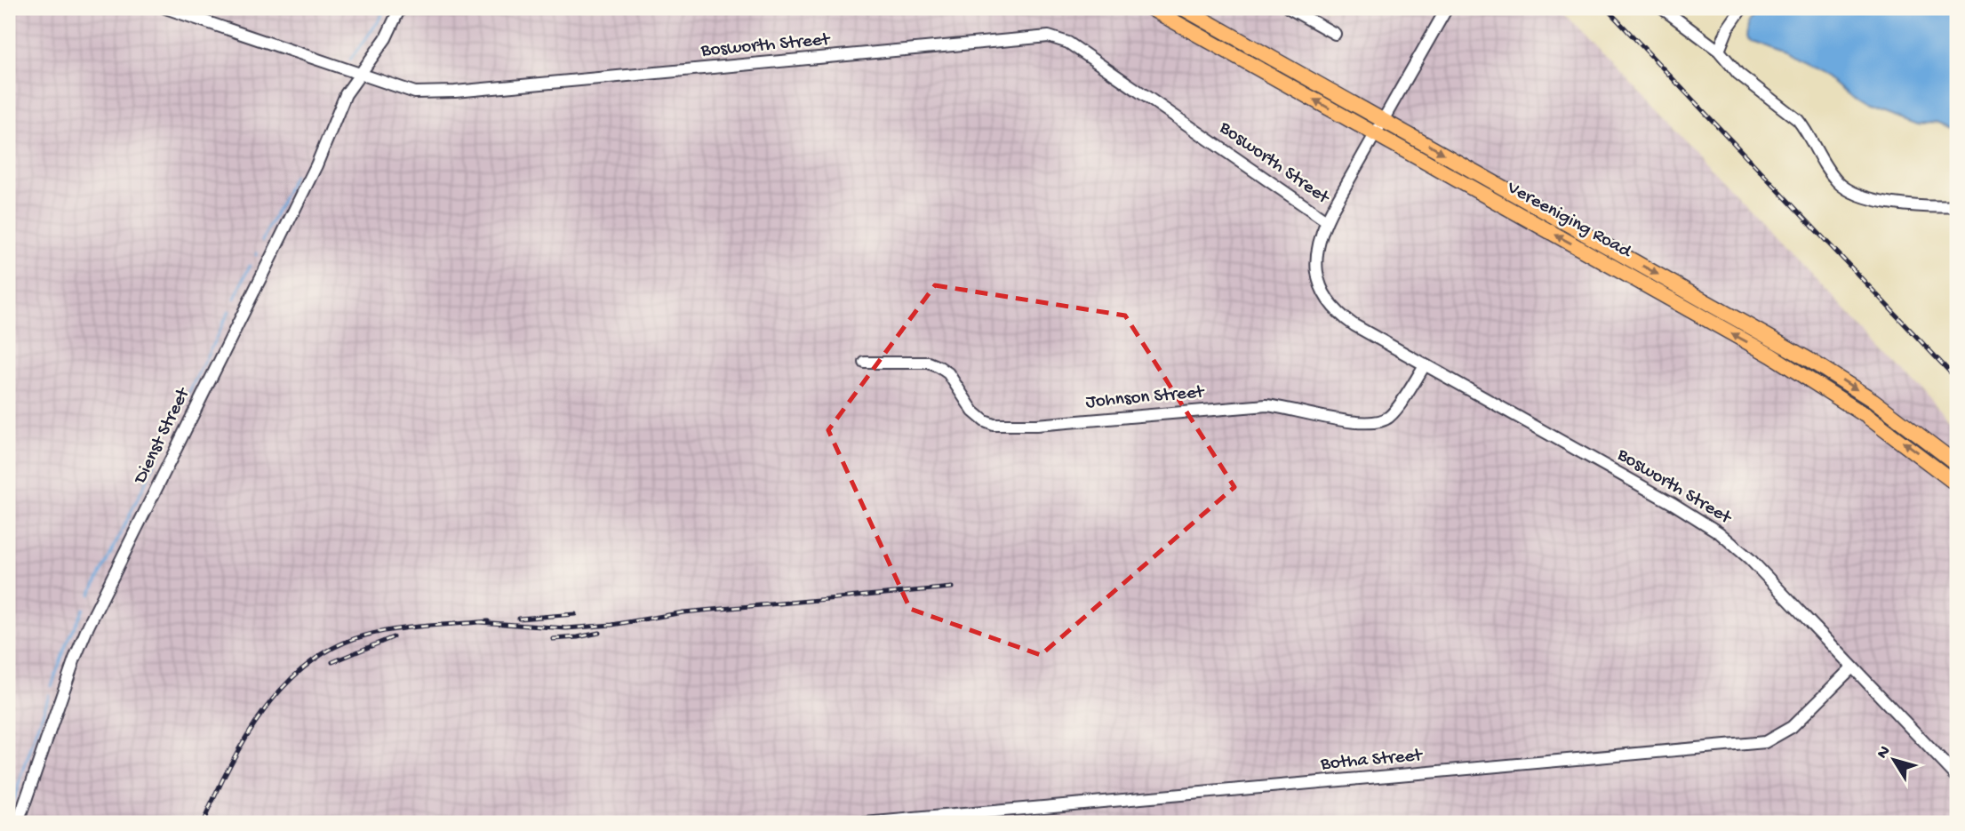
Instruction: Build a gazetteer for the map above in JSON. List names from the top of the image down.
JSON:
{
  "streets": {
    "main road": ["Vereeniging Road"],
    "street": [
      "Bosworth Street",
      "Johnson Street",
      "Dienst Street",
      "Botha Street"
    ]
  },
  "crossings": [
    ["Bosworth Street", "Vereeniging Road"],
    ["Bosworth Street", "Johnson Street"],
    ["Bosworth Street", "Dienst Street"],
    ["Bosworth Street", "Botha Street"]
  ],
  "north": "top left"
}
